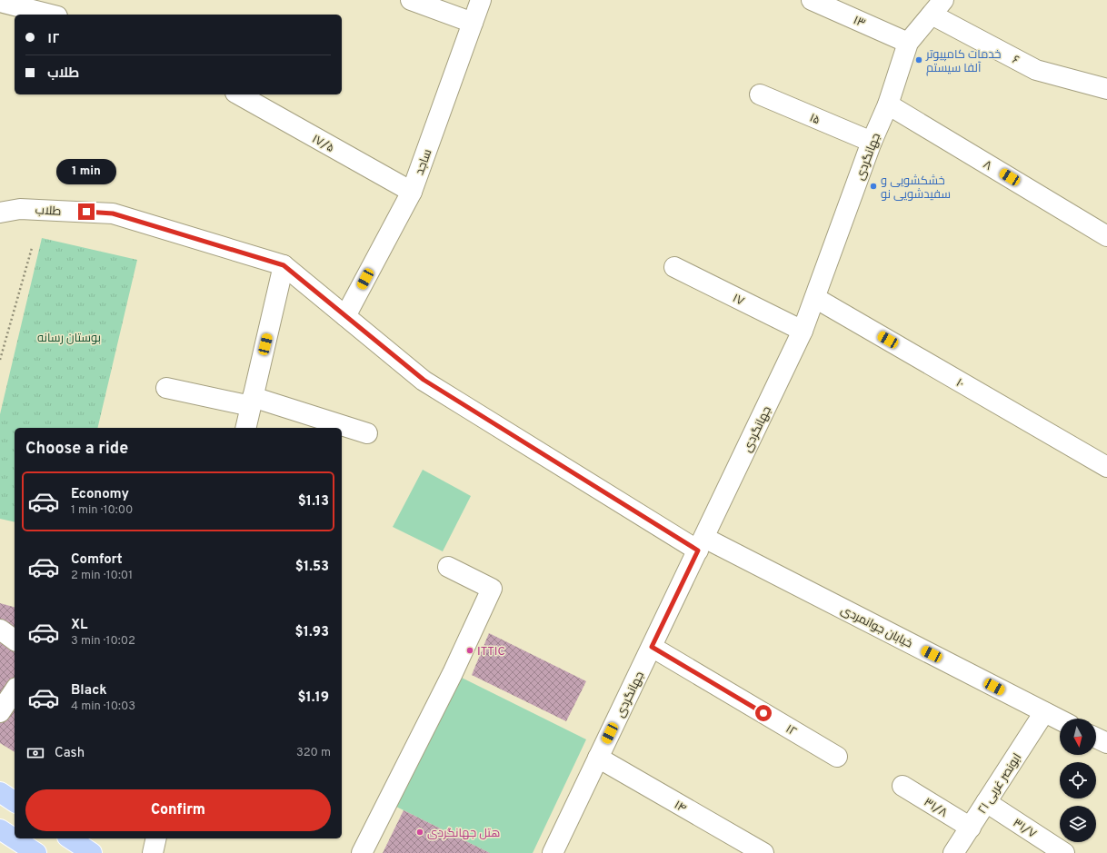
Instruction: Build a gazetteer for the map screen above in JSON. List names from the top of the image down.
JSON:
{
  "streets": {
    "street": [
      "۱۳",
      "۶",
      "۱۵",
      "۱۷/۵",
      "جهانگردی",
      "ساجد",
      "۸",
      "طلاب",
      "۱۷",
      "۱۰",
      "خیابان جوانمردی",
      "۱۲",
      "ابونصر غربی ۲۱",
      "۱۴",
      "۳۱/۸",
      "۳۱/۷"
    ]
  },
  "crossings": [
    ["۱۳", "جهانگردی"],
    ["۶", "جهانگردی"],
    ["۱۵", "جهانگردی"],
    ["۱۷/۵", "ساجد"],
    ["جهانگردی", "۸"],
    ["جهانگردی", "طلاب"],
    ["جهانگردی", "۱۷"],
    ["جهانگردی", "۱۰"],
    ["جهانگردی", "خیابان جوانمردی"],
    ["جهانگردی", "۱۲"],
    ["جهانگردی", "۱۴"],
    ["ساجد", "طلاب"],
    ["طلاب", "خیابان جوانمردی"],
    ["خیابان جوانمردی", "ابونصر غربی ۲۱"],
    ["ابونصر غربی ۲۱", "۳۱/۸"],
    ["ابونصر غربی ۲۱", "۳۱/۷"]
  ],
  "parks": ["بوستان رسانه"],
  "places": [
    "خدمات کامپیوتر آلفا سیستم",
    "خشکشویی و سفیدشویی نو",
    "ITTIC",
    "هتل جهانگردی"
  ],
  "north": "bottom",
  "page": {
    "banner": ["۱۲", "طلاب"],
    "bubble": "1 min",
    "heading": "Choose a ride",
    "list": [
      {
        "name": "Economy",
        "note": "1 min · 10:00",
        "value": "$1.13"
      },
      {
        "name": "Comfort",
        "note": "2 min · 10:01",
        "value": "$1.53"
      },
      {
        "name": "XL",
        "note": "3 min · 10:02",
        "value": "$1.93"
      },
      {
        "name": "Black",
        "note": "4 min · 10:03",
        "value": "$1.19"
      }
    ],
    "pay": ["Cash", "320 m"],
    "buttons": "Confirm"
  }
}
